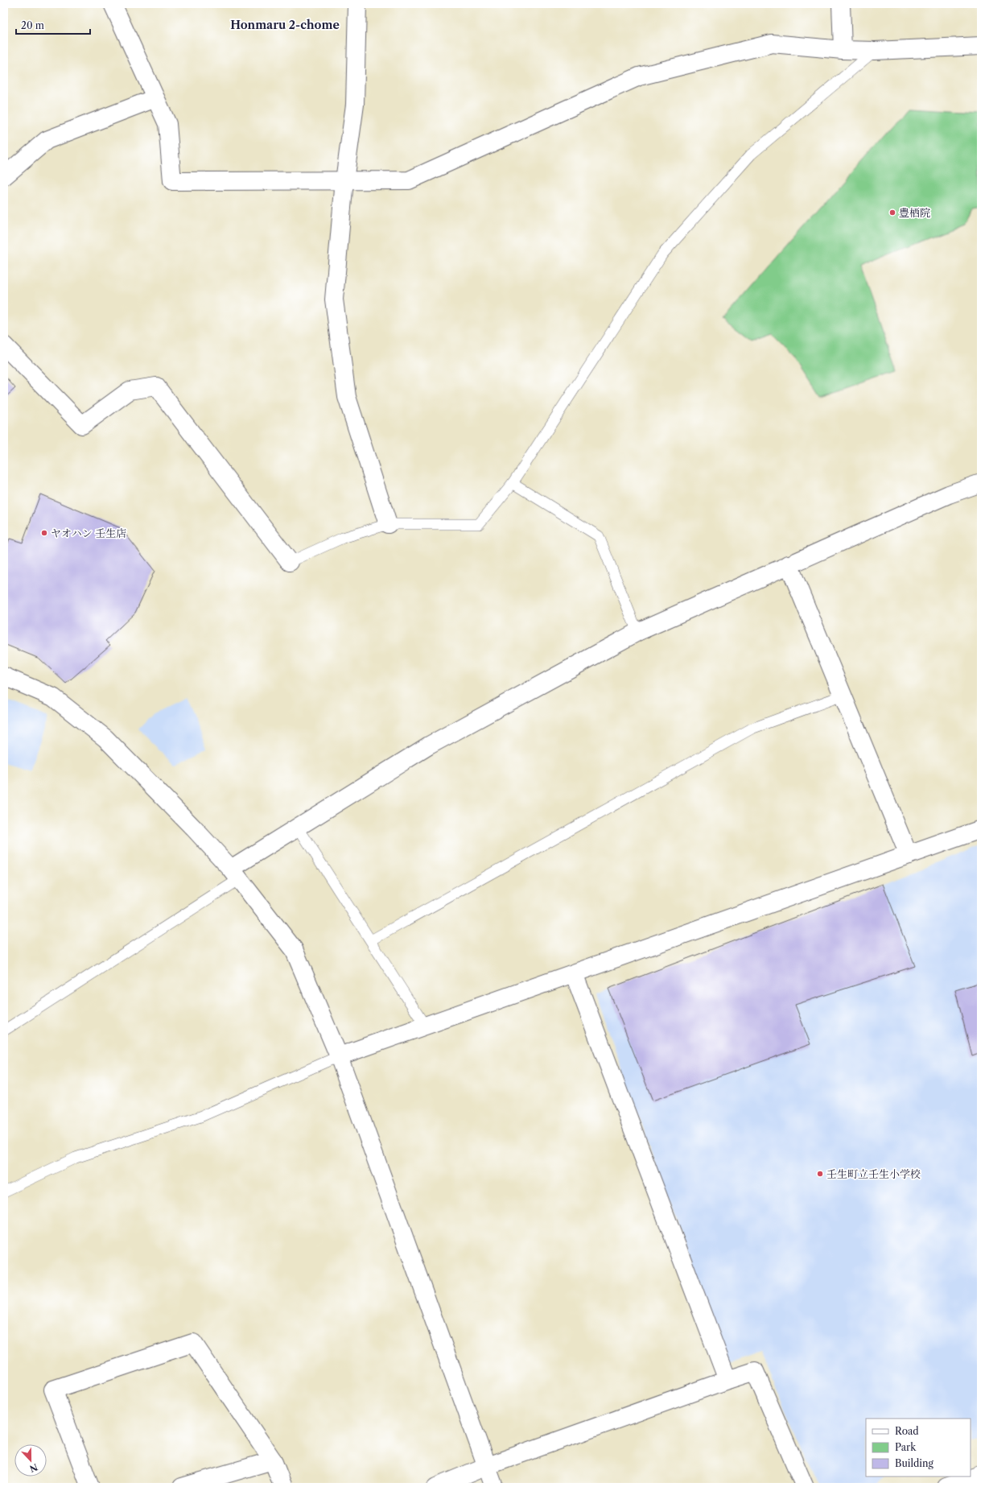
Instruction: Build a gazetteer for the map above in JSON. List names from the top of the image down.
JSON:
{
  "districts": ["Honmaru 2-chome"],
  "places": ["豊栖院", "ヤオハン 壬生店", "壬生町立壬生小学校"],
  "legend": ["Road", "Park", "Building"],
  "scale_bar": "20 m",
  "north": "bottom"
}
